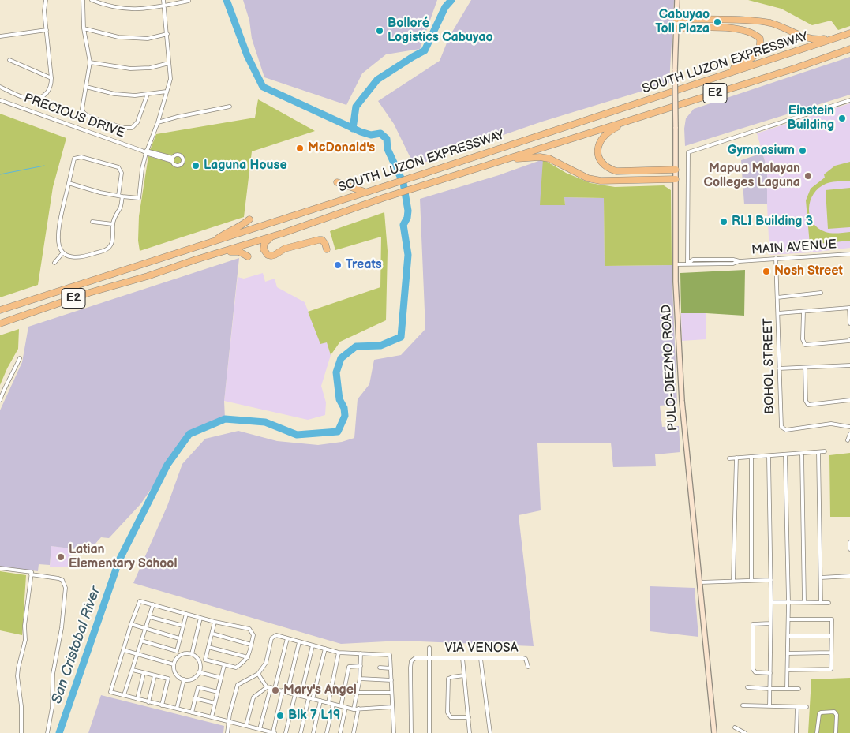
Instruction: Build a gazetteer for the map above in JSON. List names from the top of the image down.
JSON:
{
  "streets": {
    "highway": ["SOUTH LUZON EXPRESSWAY", "E2"],
    "main road": ["PULO-DIEZMO ROAD"],
    "street": [
      "PRECIOUS DRIVE",
      "MAIN AVENUE",
      "BOHOL STREET",
      "VIA VENOSA"
    ]
  },
  "crossings": [
    ["MAIN AVENUE", "BOHOL STREET"],
    ["MAIN AVENUE", "PULO-DIEZMO ROAD"]
  ],
  "water": ["San Cristobal River"],
  "places": [
    "Cabuyao Toll Plaza",
    "Bolloré Logistics Cabuyao",
    "Einstein Building",
    "McDonald's",
    "Gymnasium",
    "Laguna House",
    "Mapua Malayan Colleges Laguna",
    "RLI Building 3",
    "Treats",
    "Nosh Street",
    "Latian Elementary School",
    "Mary's Angel",
    "Blk 7 L19"
  ]
}
